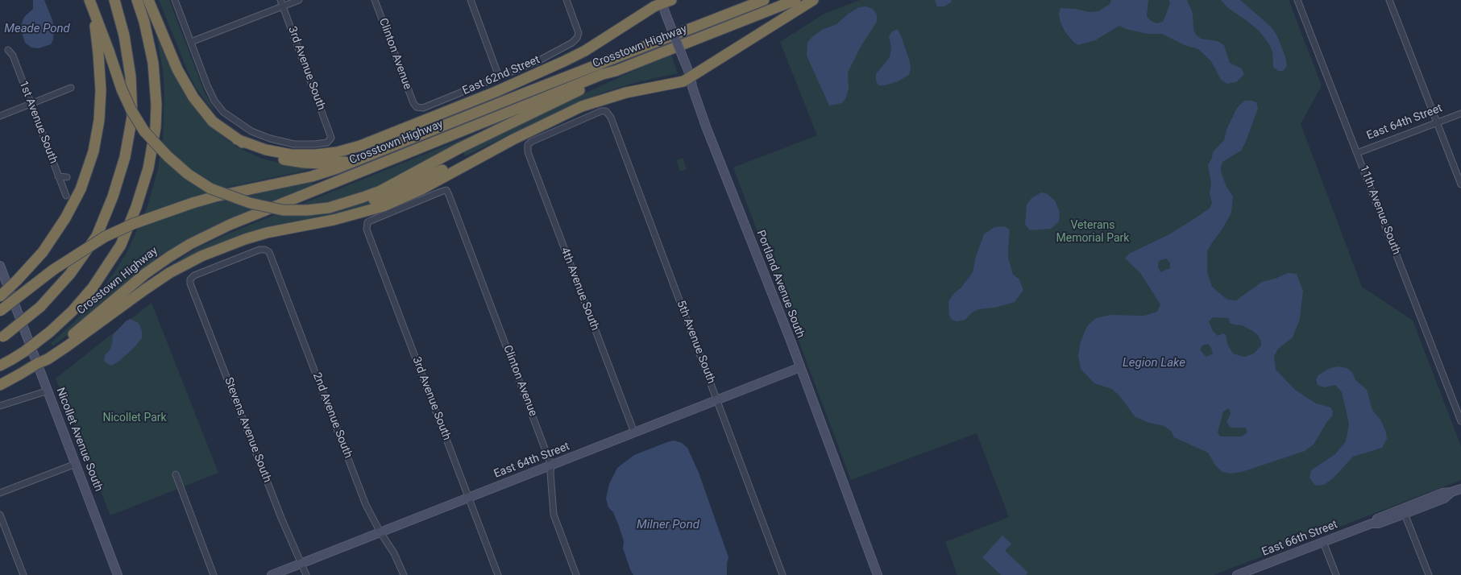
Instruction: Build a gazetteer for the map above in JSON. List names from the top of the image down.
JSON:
{
  "streets": {
    "highway": ["Crosstown Highway"],
    "main road": [
      "East 64th Street",
      "Portland Avenue South",
      "Nicollet Avenue South",
      "East 66th Street"
    ],
    "street": [
      "Clinton Avenue",
      "3rd Avenue South",
      "East 62nd Street",
      "1st Avenue South",
      "11th Avenue South",
      "4th Avenue South",
      "5th Avenue South",
      "2nd Avenue South",
      "Stevens Avenue South"
    ]
  },
  "crossings": [
    ["Clinton Avenue", "3rd Avenue South"],
    ["Clinton Avenue", "East 62nd Street"],
    ["Clinton Avenue", "East 64th Street"],
    ["3rd Avenue South", "East 64th Street"],
    ["East 64th Street", "11th Avenue South"],
    ["East 64th Street", "Portland Avenue South"],
    ["East 64th Street", "4th Avenue South"],
    ["East 64th Street", "5th Avenue South"],
    ["East 64th Street", "2nd Avenue South"],
    ["East 64th Street", "Stevens Avenue South"],
    ["4th Avenue South", "5th Avenue South"],
    ["2nd Avenue South", "Stevens Avenue South"]
  ],
  "water": ["Meade Pond", "Legion Lake", "Milner Pond"],
  "parks": ["Veterans Memorial Park", "Nicollet Park"]
}
